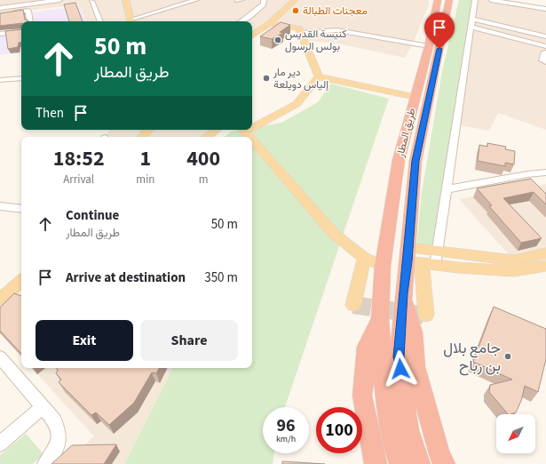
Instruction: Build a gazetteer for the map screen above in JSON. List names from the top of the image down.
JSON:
{
  "streets": {
    "highway": ["طريق المطار"]
  },
  "places": [
    "معجنات الطبالة",
    "كنيسة القديس بولس الرسول",
    "دير مار إلياس دويلعة",
    "جامع بلال بن رباح"
  ],
  "north": "bottom left",
  "page": {
    "turn": ["50 m", "طريق المطار"],
    "then": "Then",
    "eta": [
      "18:52",
      "Arrival",
      "1",
      "min",
      "400",
      "m"
    ],
    "list": [
      {
        "name": "Continue",
        "note": "طريق المطار",
        "value": "50 m"
      },
      {
        "name": "Arrive at destination",
        "value": "350 m"
      }
    ],
    "buttons": ["Exit", "Share"],
    "speed": "96 km/h",
    "limit": "100"
  }
}
